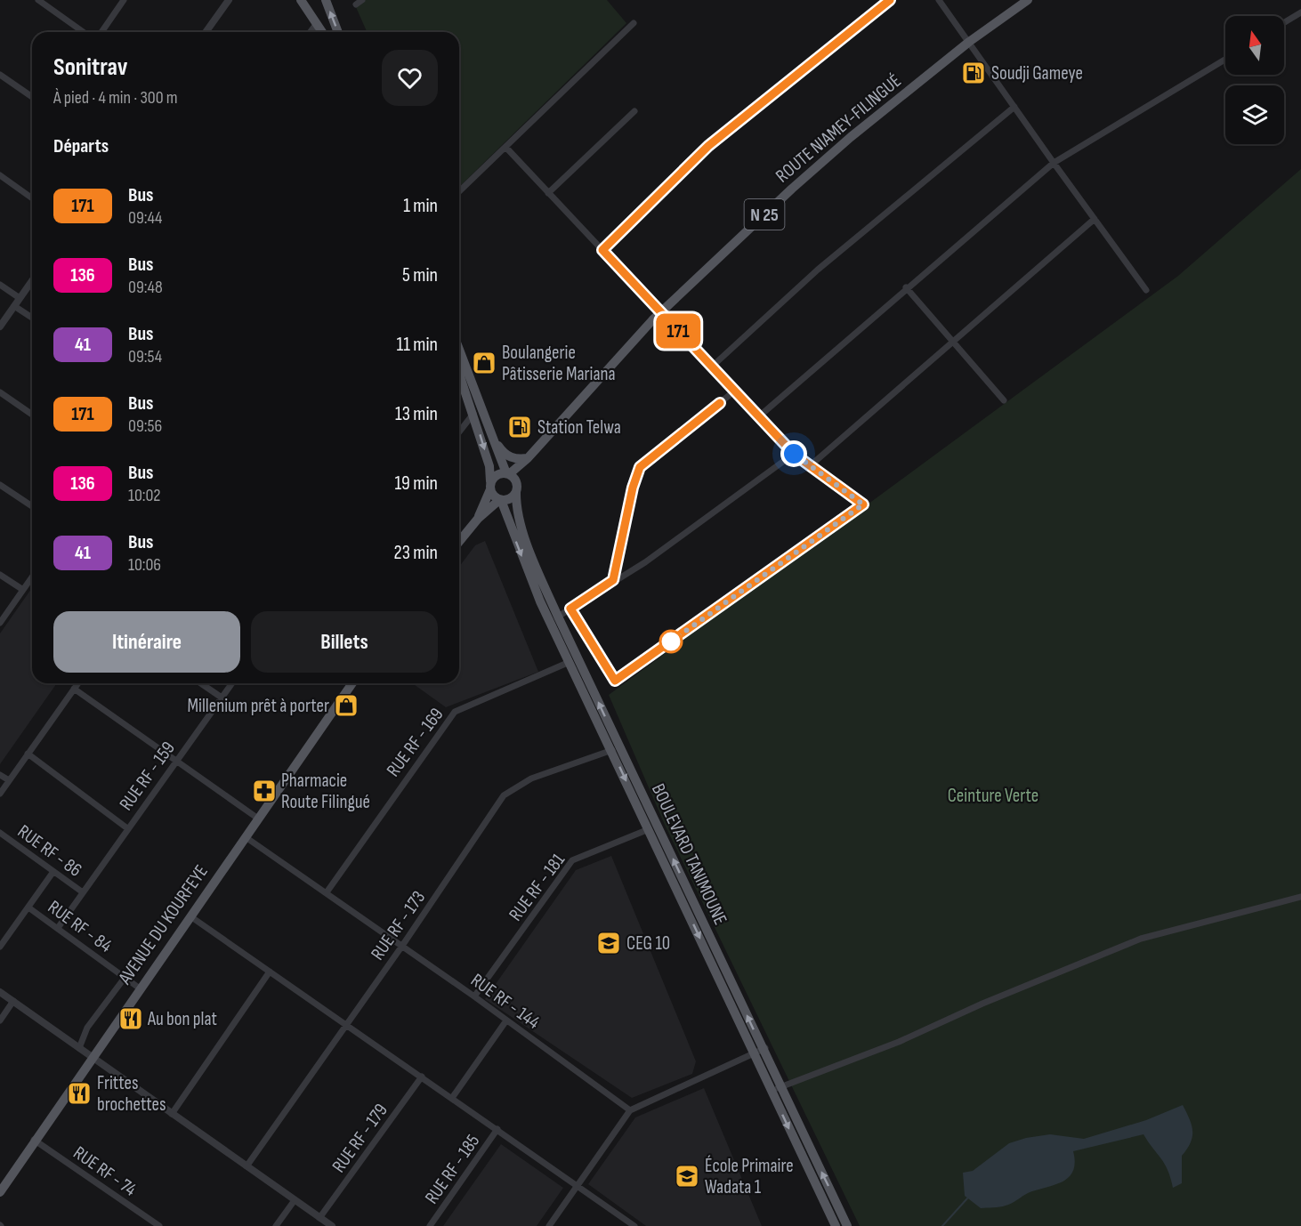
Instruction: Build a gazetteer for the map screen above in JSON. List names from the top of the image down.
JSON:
{
  "streets": {
    "main road": [
      "ROUTE NIAMEY-FILINGUÉ",
      "N 25",
      "BOULEVARD TANIMOUNE",
      "AVENUE DU KOURFEYE"
    ],
    "street": [
      "RUE RF - 169",
      "RUE RF - 159",
      "RUE RF - 86",
      "RUE RF - 181",
      "RUE RF - 173",
      "RUE RF - 84",
      "RUE RF - 144",
      "RUE RF - 179",
      "RUE RF - 185",
      "RUE RF - 74"
    ]
  },
  "crossings": [
    ["ROUTE NIAMEY-FILINGUÉ", "BOULEVARD TANIMOUNE"],
    ["RUE RF - 169", "BOULEVARD TANIMOUNE"],
    ["RUE RF - 169", "RUE RF - 144"],
    ["RUE RF - 159", "RUE RF - 86"],
    ["RUE RF - 159", "RUE RF - 84"],
    ["BOULEVARD TANIMOUNE", "RUE RF - 181"],
    ["BOULEVARD TANIMOUNE", "RUE RF - 173"],
    ["RUE RF - 181", "RUE RF - 144"],
    ["AVENUE DU KOURFEYE", "RUE RF - 84"],
    ["AVENUE DU KOURFEYE", "RUE RF - 144"],
    ["AVENUE DU KOURFEYE", "RUE RF - 74"],
    ["RUE RF - 173", "RUE RF - 144"]
  ],
  "parks": ["Ceinture Verte"],
  "places": {
    "fuel station": ["Soudji Gameye", "Station Telwa"],
    "shop": ["Boulangerie Pâtisserie Mariana", "Millenium prêt à porter"],
    "pharmacy": ["Pharmacie Route Filingué"],
    "school or university": ["CEG 10", "École Primaire Wadata 1"],
    "restaurant": ["Au bon plat", "Frittes brochettes"]
  },
  "lines": ["bus line 171"],
  "north": "top",
  "page": {
    "on_map": "171",
    "heading": [
      ["Sonitrav", "À pied · 4 min · 300 m"],
      "Départs"
    ],
    "list": [
      {
        "mark": "171",
        "name": "Bus",
        "note": "09:44",
        "value": "1 min"
      },
      {
        "mark": "136",
        "name": "Bus",
        "note": "09:48",
        "value": "5 min"
      },
      {
        "mark": "41",
        "name": "Bus",
        "note": "09:54",
        "value": "11 min"
      },
      {
        "mark": "171",
        "name": "Bus",
        "note": "09:56",
        "value": "13 min"
      },
      {
        "mark": "136",
        "name": "Bus",
        "note": "10:02",
        "value": "19 min"
      },
      {
        "mark": "41",
        "name": "Bus",
        "note": "10:06",
        "value": "23 min"
      }
    ],
    "buttons": ["Itinéraire", "Billets"]
  }
}
